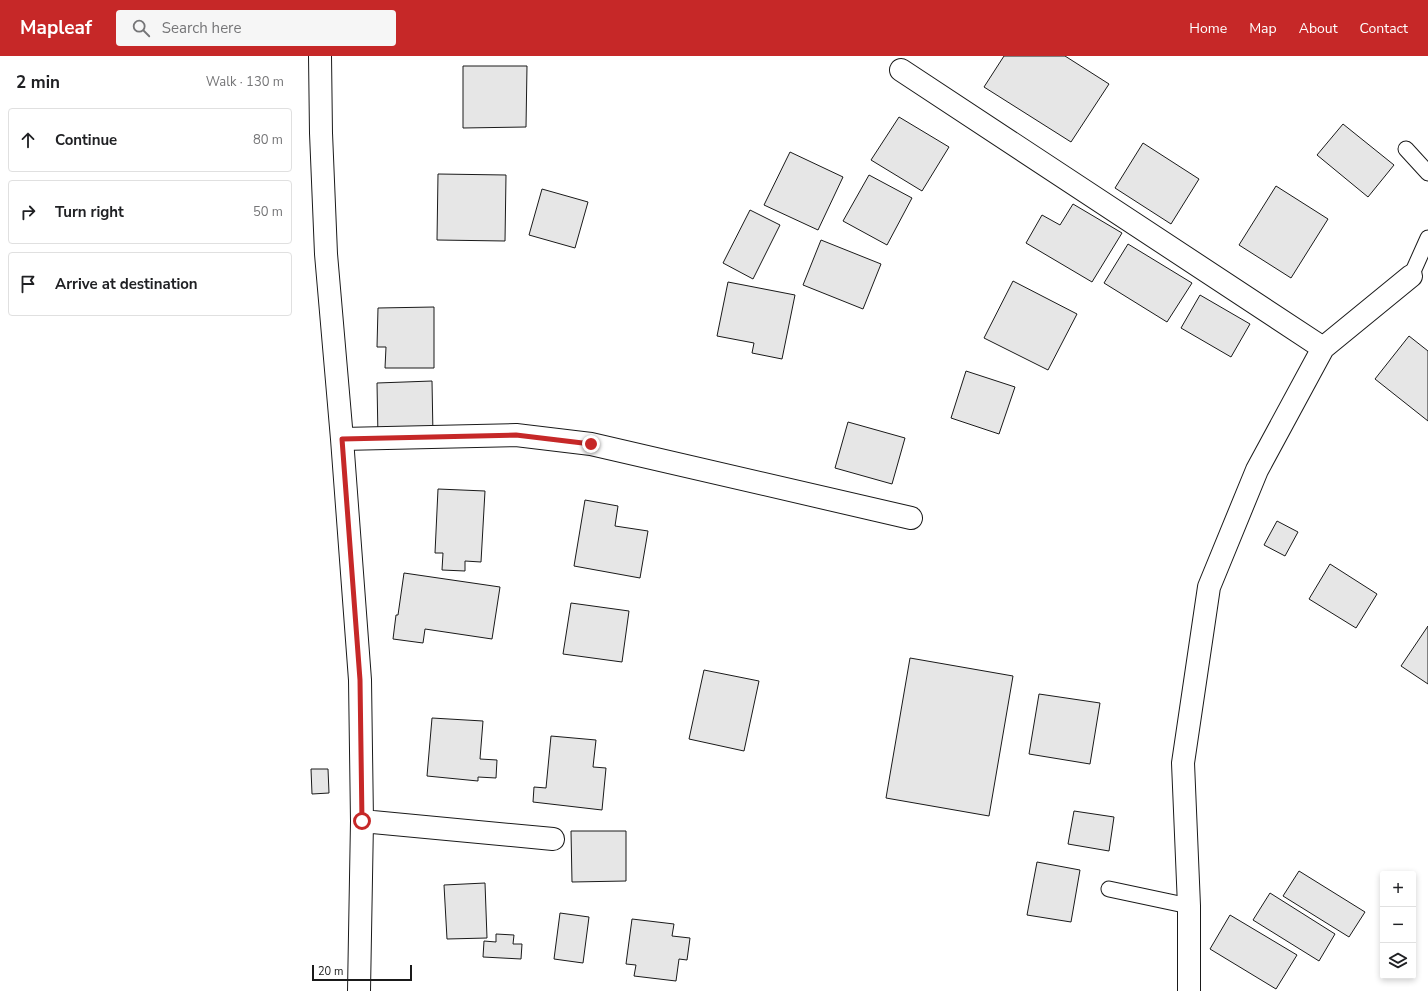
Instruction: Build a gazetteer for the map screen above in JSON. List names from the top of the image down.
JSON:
{
  "scale_bar": "20 m",
  "page": {
    "header": "Mapleaf",
    "search": "Search here",
    "nav": [
      "Home",
      "Map",
      "About",
      "Contact"
    ],
    "heading": ["2 min", "Walk · 130 m"],
    "list": [
      ["Continue", "80 m"],
      ["Turn right", "50 m"],
      "Arrive at destination"
    ],
    "map_buttons": ["+", "−"],
    "scale": "20 m"
  }
}
